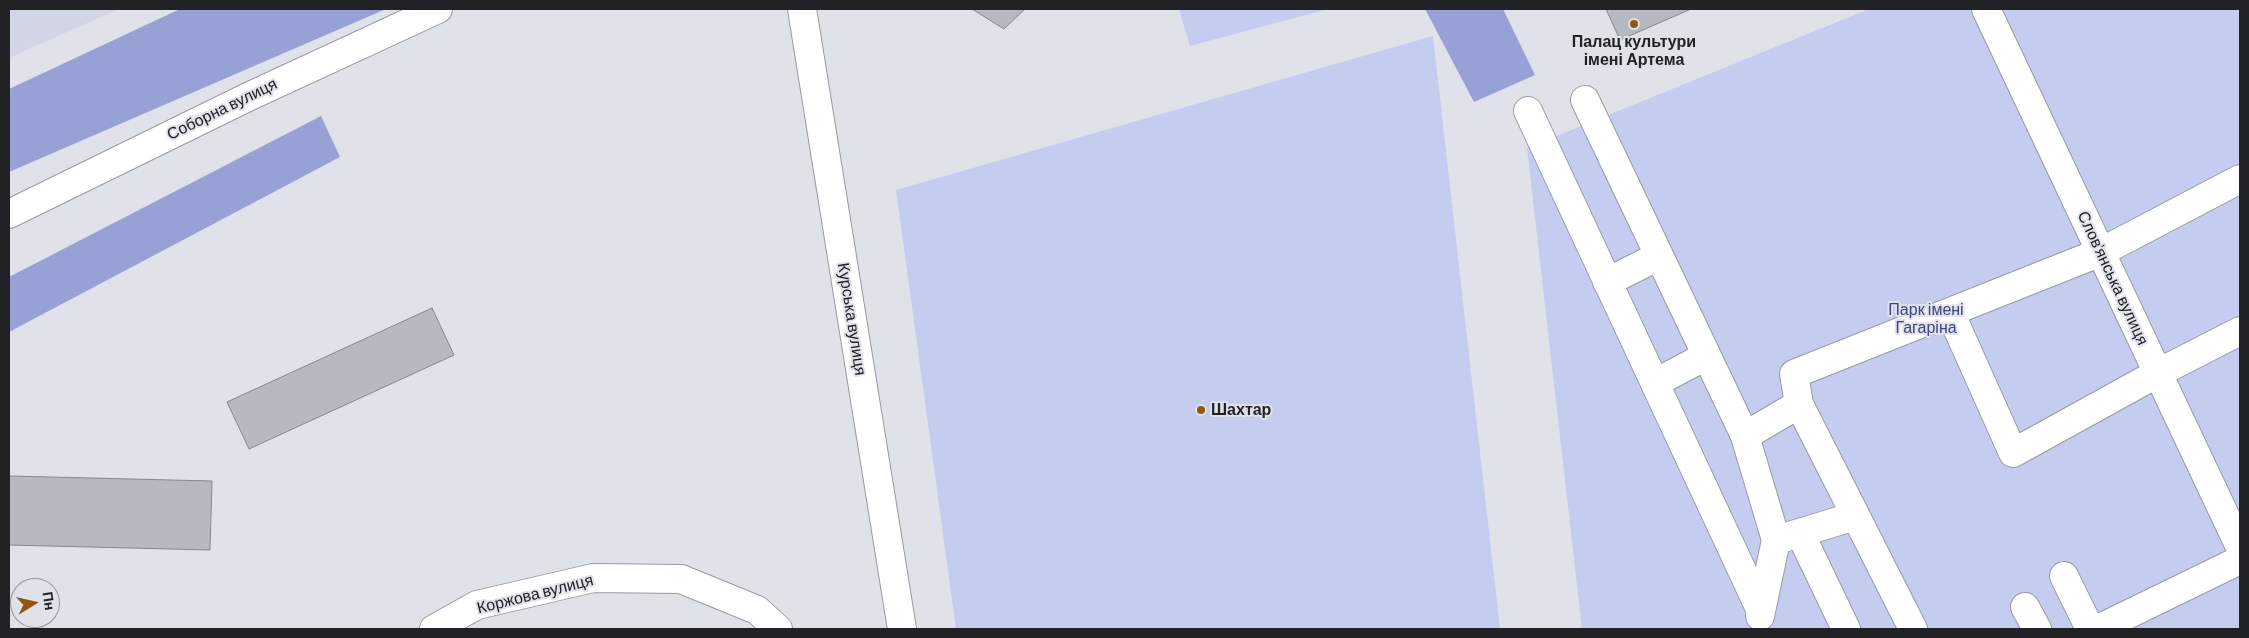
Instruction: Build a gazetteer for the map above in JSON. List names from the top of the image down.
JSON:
{
  "streets": {
    "street": [
      "Соборна вулиця",
      "Слов'янська вулиця",
      "Курська вулиця",
      "Коржова вулиця"
    ]
  },
  "parks": ["Парк імені Гагаріна"],
  "places": ["Палац культури імені Артема", "Шахтар"],
  "north": "right"
}
